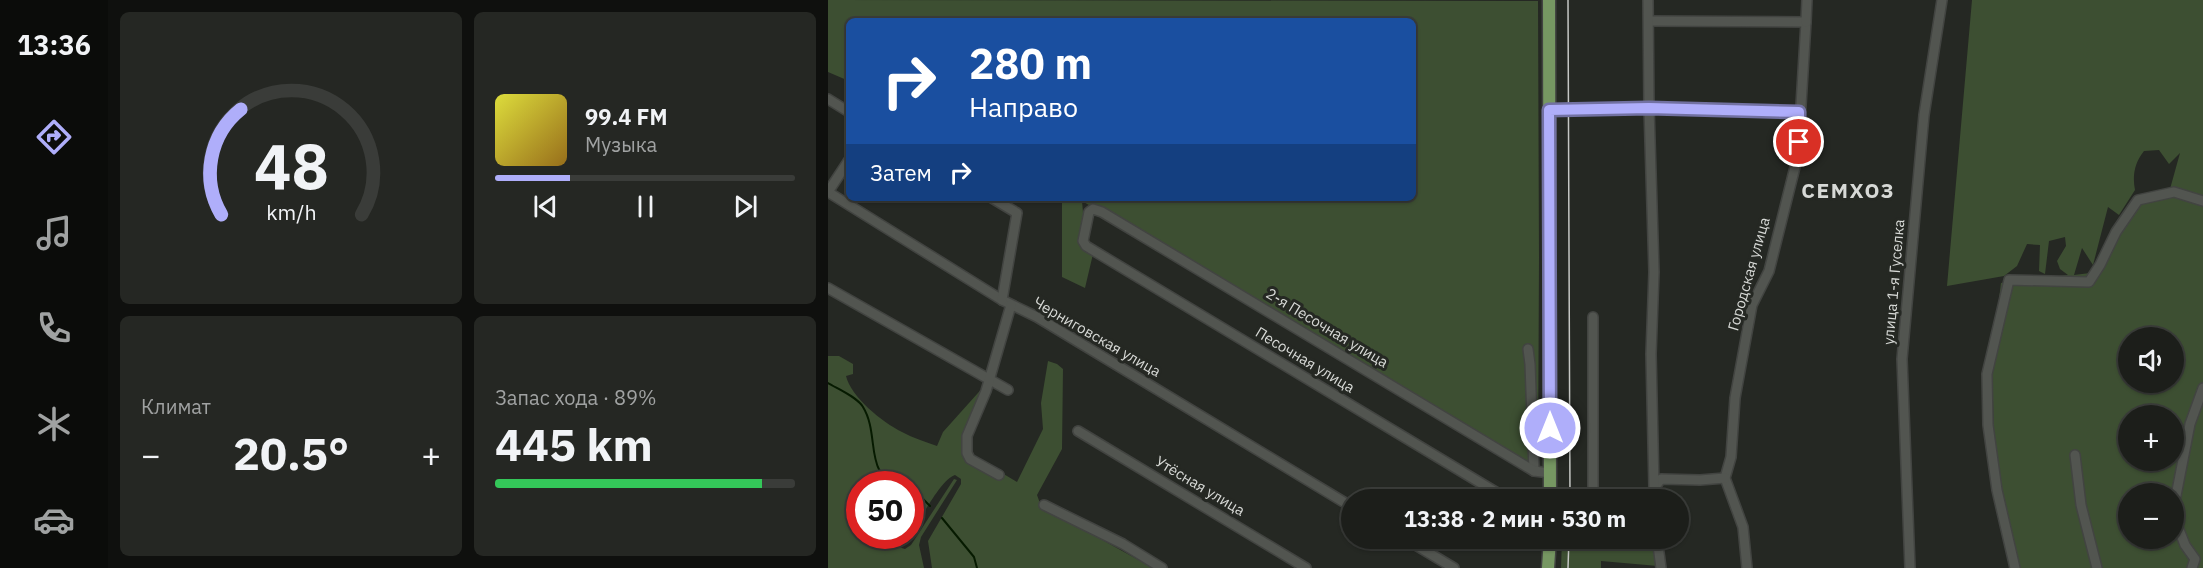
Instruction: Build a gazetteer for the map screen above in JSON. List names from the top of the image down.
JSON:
{
  "streets": {
    "street": [
      "Городская улица",
      "улица 1-я Гуселка",
      "2-я Песочная улица",
      "Черниговская улица",
      "Песочная улица",
      "Утёсная улица"
    ]
  },
  "crossings": [
    ["2-я Песочная улица", "Песочная улица"]
  ],
  "districts": ["СЕМХОЗ"],
  "page": {
    "tabs": "13:36",
    "turn": ["280 m", "Направо"],
    "song": ["99.4 FM", "Музыка"],
    "then": "Затем",
    "tile": [
      "Климат",
      ["Запас хода · 89%", "445 km"]
    ],
    "map_buttons": ["+", "−"],
    "heat": ["−", "20.5°", "+"],
    "limit": "50",
    "trip": "13:38 · 2 мин · 530 m",
    "gauge": ["48", "km/h"]
  }
}
